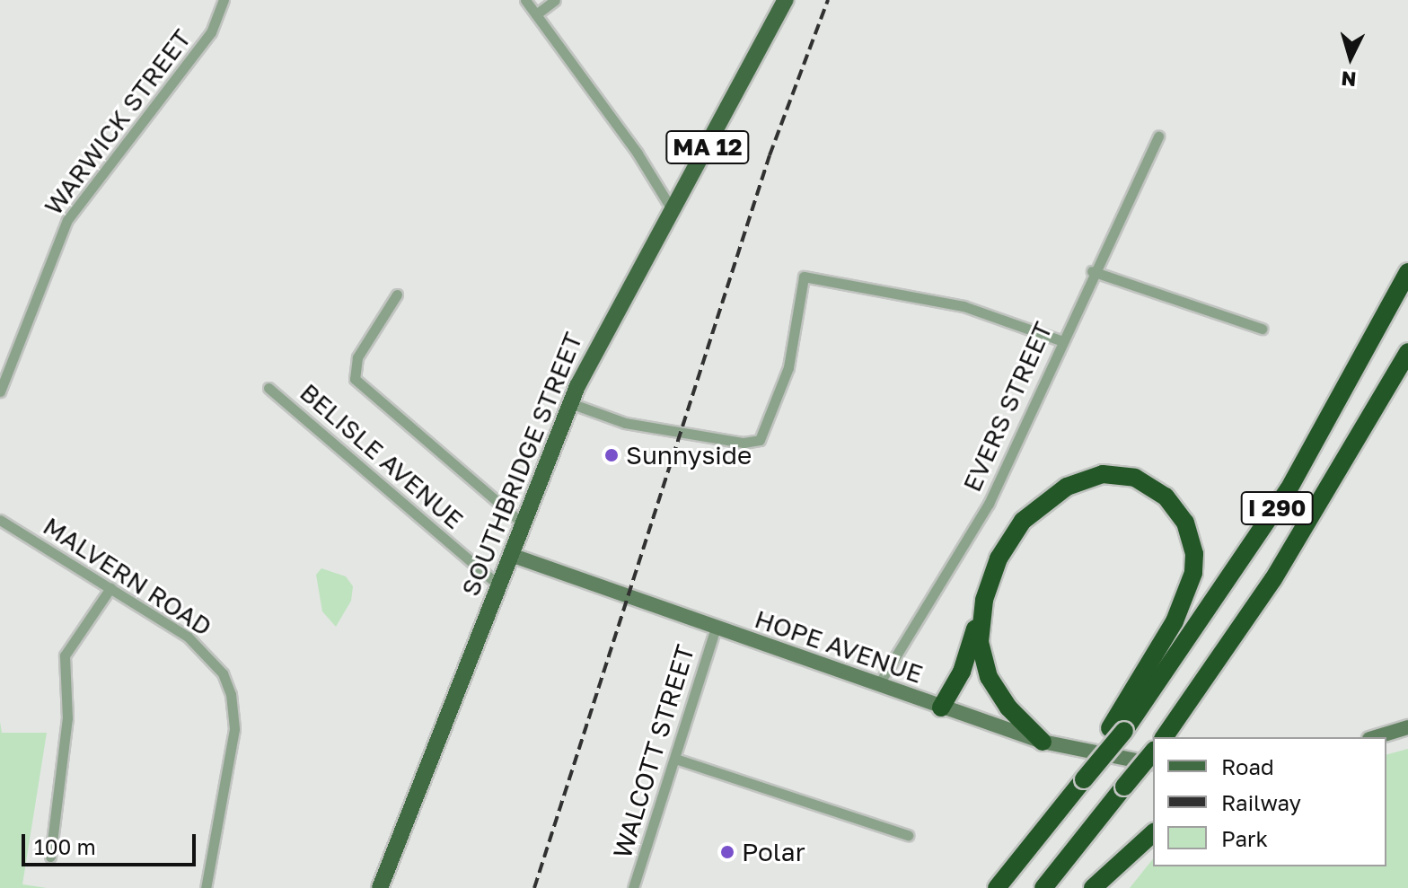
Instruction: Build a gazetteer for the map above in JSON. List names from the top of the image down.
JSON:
{
  "streets": {
    "highway": ["I 290"],
    "main road": ["MA 12", "SOUTHBRIDGE STREET", "HOPE AVENUE"],
    "street": [
      "WARWICK STREET",
      "EVERS STREET",
      "BELISLE AVENUE",
      "MALVERN ROAD",
      "WALCOTT STREET"
    ]
  },
  "crossings": [
    ["EVERS STREET", "HOPE AVENUE"],
    ["BELISLE AVENUE", "SOUTHBRIDGE STREET"],
    ["SOUTHBRIDGE STREET", "HOPE AVENUE"],
    ["HOPE AVENUE", "WALCOTT STREET"]
  ],
  "places": ["Sunnyside", "Polar"],
  "legend": ["Road", "Railway", "Park"],
  "scale_bar": "100 m",
  "north": "bottom"
}
